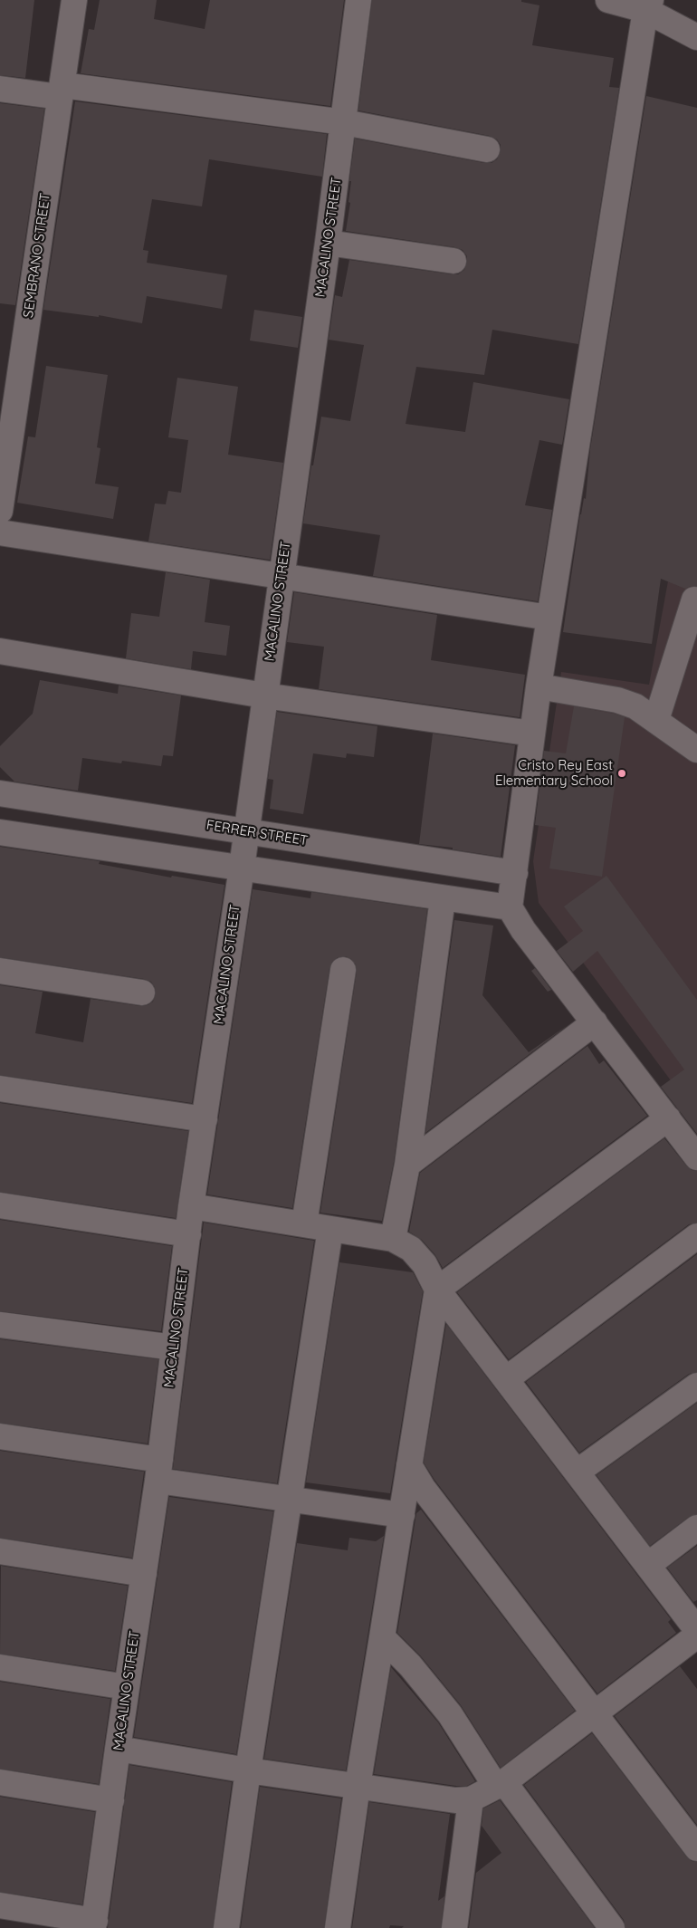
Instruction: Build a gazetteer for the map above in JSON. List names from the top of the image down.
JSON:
{
  "streets": {
    "street": ["MACALINO STREET", "SEMBRANO STREET", "FERRER STREET"]
  },
  "crossings": [
    ["MACALINO STREET", "FERRER STREET"]
  ],
  "places": ["Cristo Rey East Elementary School"]
}
